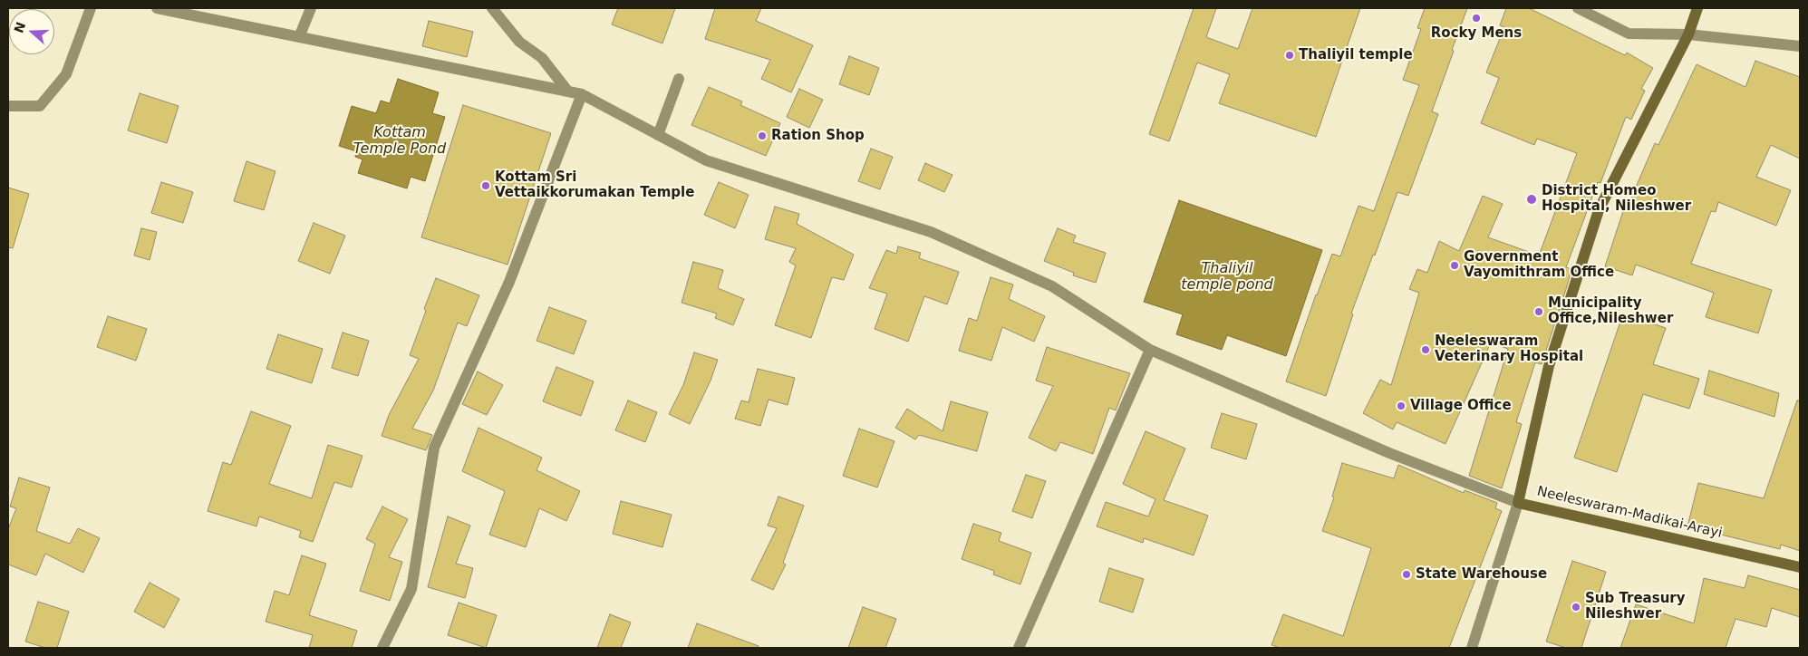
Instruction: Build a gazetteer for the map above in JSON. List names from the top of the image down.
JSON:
{
  "streets": {
    "main road": ["Neeleswaram-Madikai-Arayi"]
  },
  "water": ["Kottam Temple Pond", "Thaliyil temple pond"],
  "places": [
    "Rocky Mens",
    "Thaliyil temple",
    "Ration Shop",
    "Kottam Sri Vettaikkorumakan Temple",
    "District Homeo Hospital, Nileshwer",
    "Government Vayomithram Office",
    "Municipality Office,Nileshwer",
    "Neeleswaram Veterinary Hospital",
    "Village Office",
    "State Warehouse",
    "Sub Treasury Nileshwer"
  ],
  "north": "left"
}
